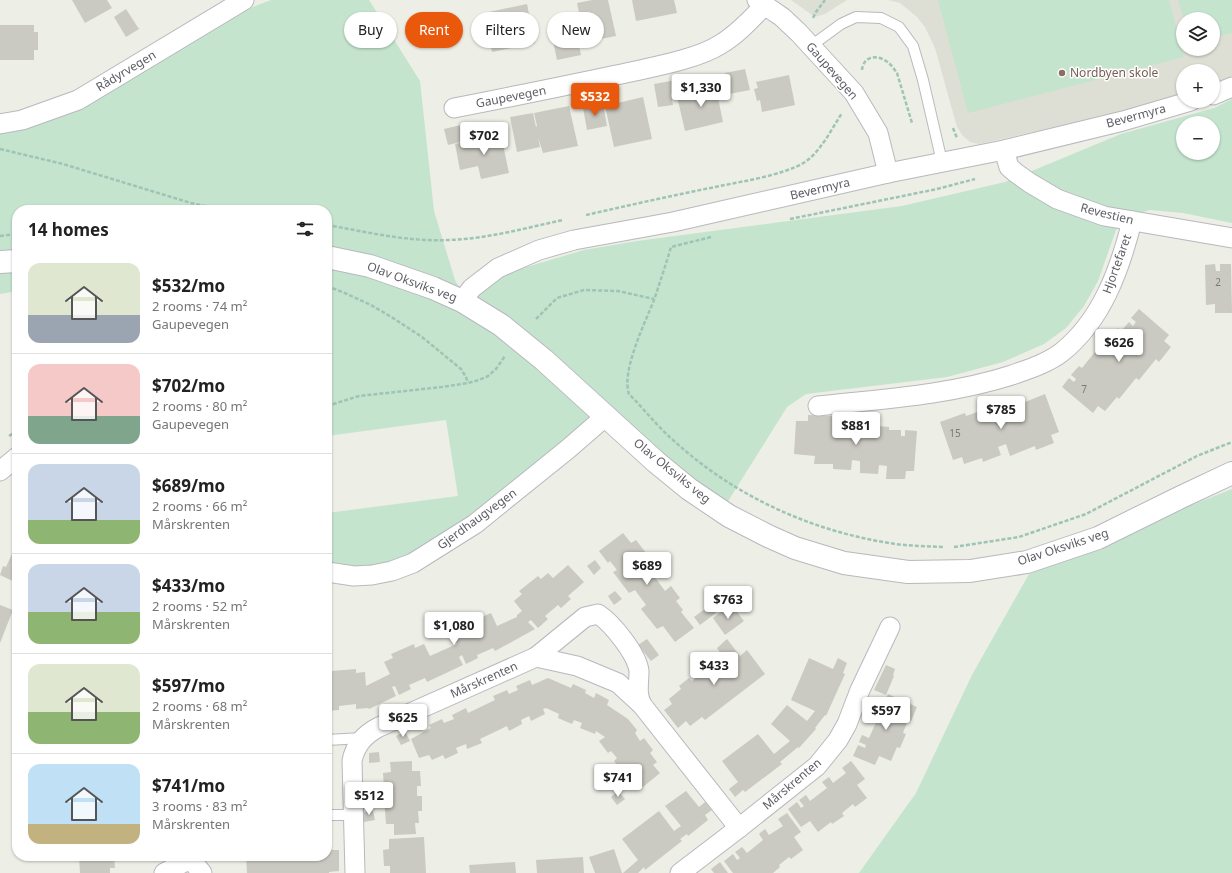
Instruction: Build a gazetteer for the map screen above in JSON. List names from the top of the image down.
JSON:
{
  "streets": {
    "street": [
      "Rådyrvegen",
      "Gaupevegen",
      "Bevermyra",
      "Revestien",
      "Hjortefaret",
      "Olav Oksviks veg",
      "Gjerdhaugvegen",
      "Mårskrenten"
    ]
  },
  "crossings": [
    ["Gaupevegen", "Bevermyra"],
    ["Bevermyra", "Revestien"],
    ["Bevermyra", "Olav Oksviks veg"],
    ["Revestien", "Hjortefaret"],
    ["Olav Oksviks veg", "Gjerdhaugvegen"]
  ],
  "places": ["Nordbyen skole"],
  "house_numbers": ["2", "7", "15"],
  "page": {
    "map_buttons": ["+", "−"],
    "chip": [
      "Buy",
      "Rent",
      "Filters",
      "New"
    ],
    "price": [
      "$1,330",
      "$532",
      "$702",
      "$626",
      "$785",
      "$881",
      "$689",
      "$763",
      "$1,080",
      "$433",
      "$597",
      "$625",
      "$741",
      "$512"
    ],
    "heading": "14 homes",
    "list": [
      {
        "name": "$532/mo",
        "note": "2 rooms · 74 m² · Gaupevegen"
      },
      {
        "name": "$702/mo",
        "note": "2 rooms · 80 m² · Gaupevegen"
      },
      {
        "name": "$689/mo",
        "note": "2 rooms · 66 m² · Mårskrenten"
      },
      {
        "name": "$433/mo",
        "note": "2 rooms · 52 m² · Mårskrenten"
      },
      {
        "name": "$597/mo",
        "note": "2 rooms · 68 m² · Mårskrenten"
      },
      {
        "name": "$741/mo",
        "note": "3 rooms · 83 m² · Mårskrenten"
      }
    ]
  }
}
